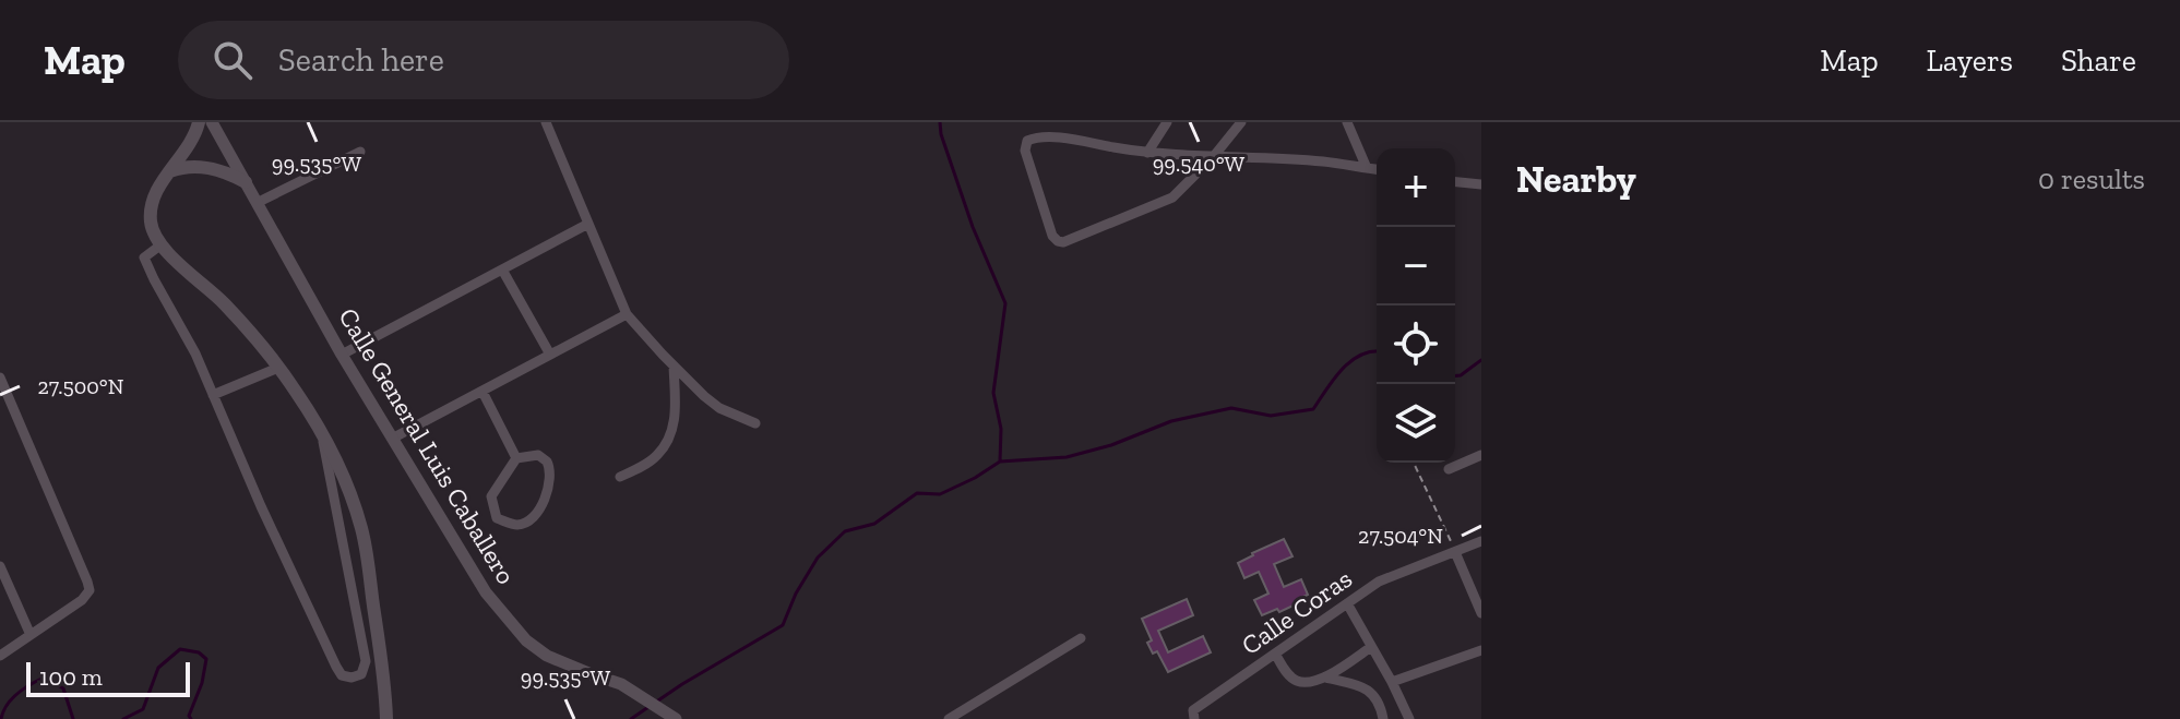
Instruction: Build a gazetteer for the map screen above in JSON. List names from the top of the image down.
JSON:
{
  "streets": {
    "street": ["Calle General Luis Caballero", "Calle Coras"]
  },
  "scale_bar": "100 m",
  "page": {
    "header": "Map",
    "search": "Search here",
    "nav": ["Map", "Layers", "Share"],
    "heading": ["Nearby", "0 results"],
    "map_buttons": ["+", "−"],
    "scale": "100 m"
  },
  "coordinates": [
    "99.535°W",
    "99.540°W",
    "27.500°N",
    "27.504°N"
  ]
}
